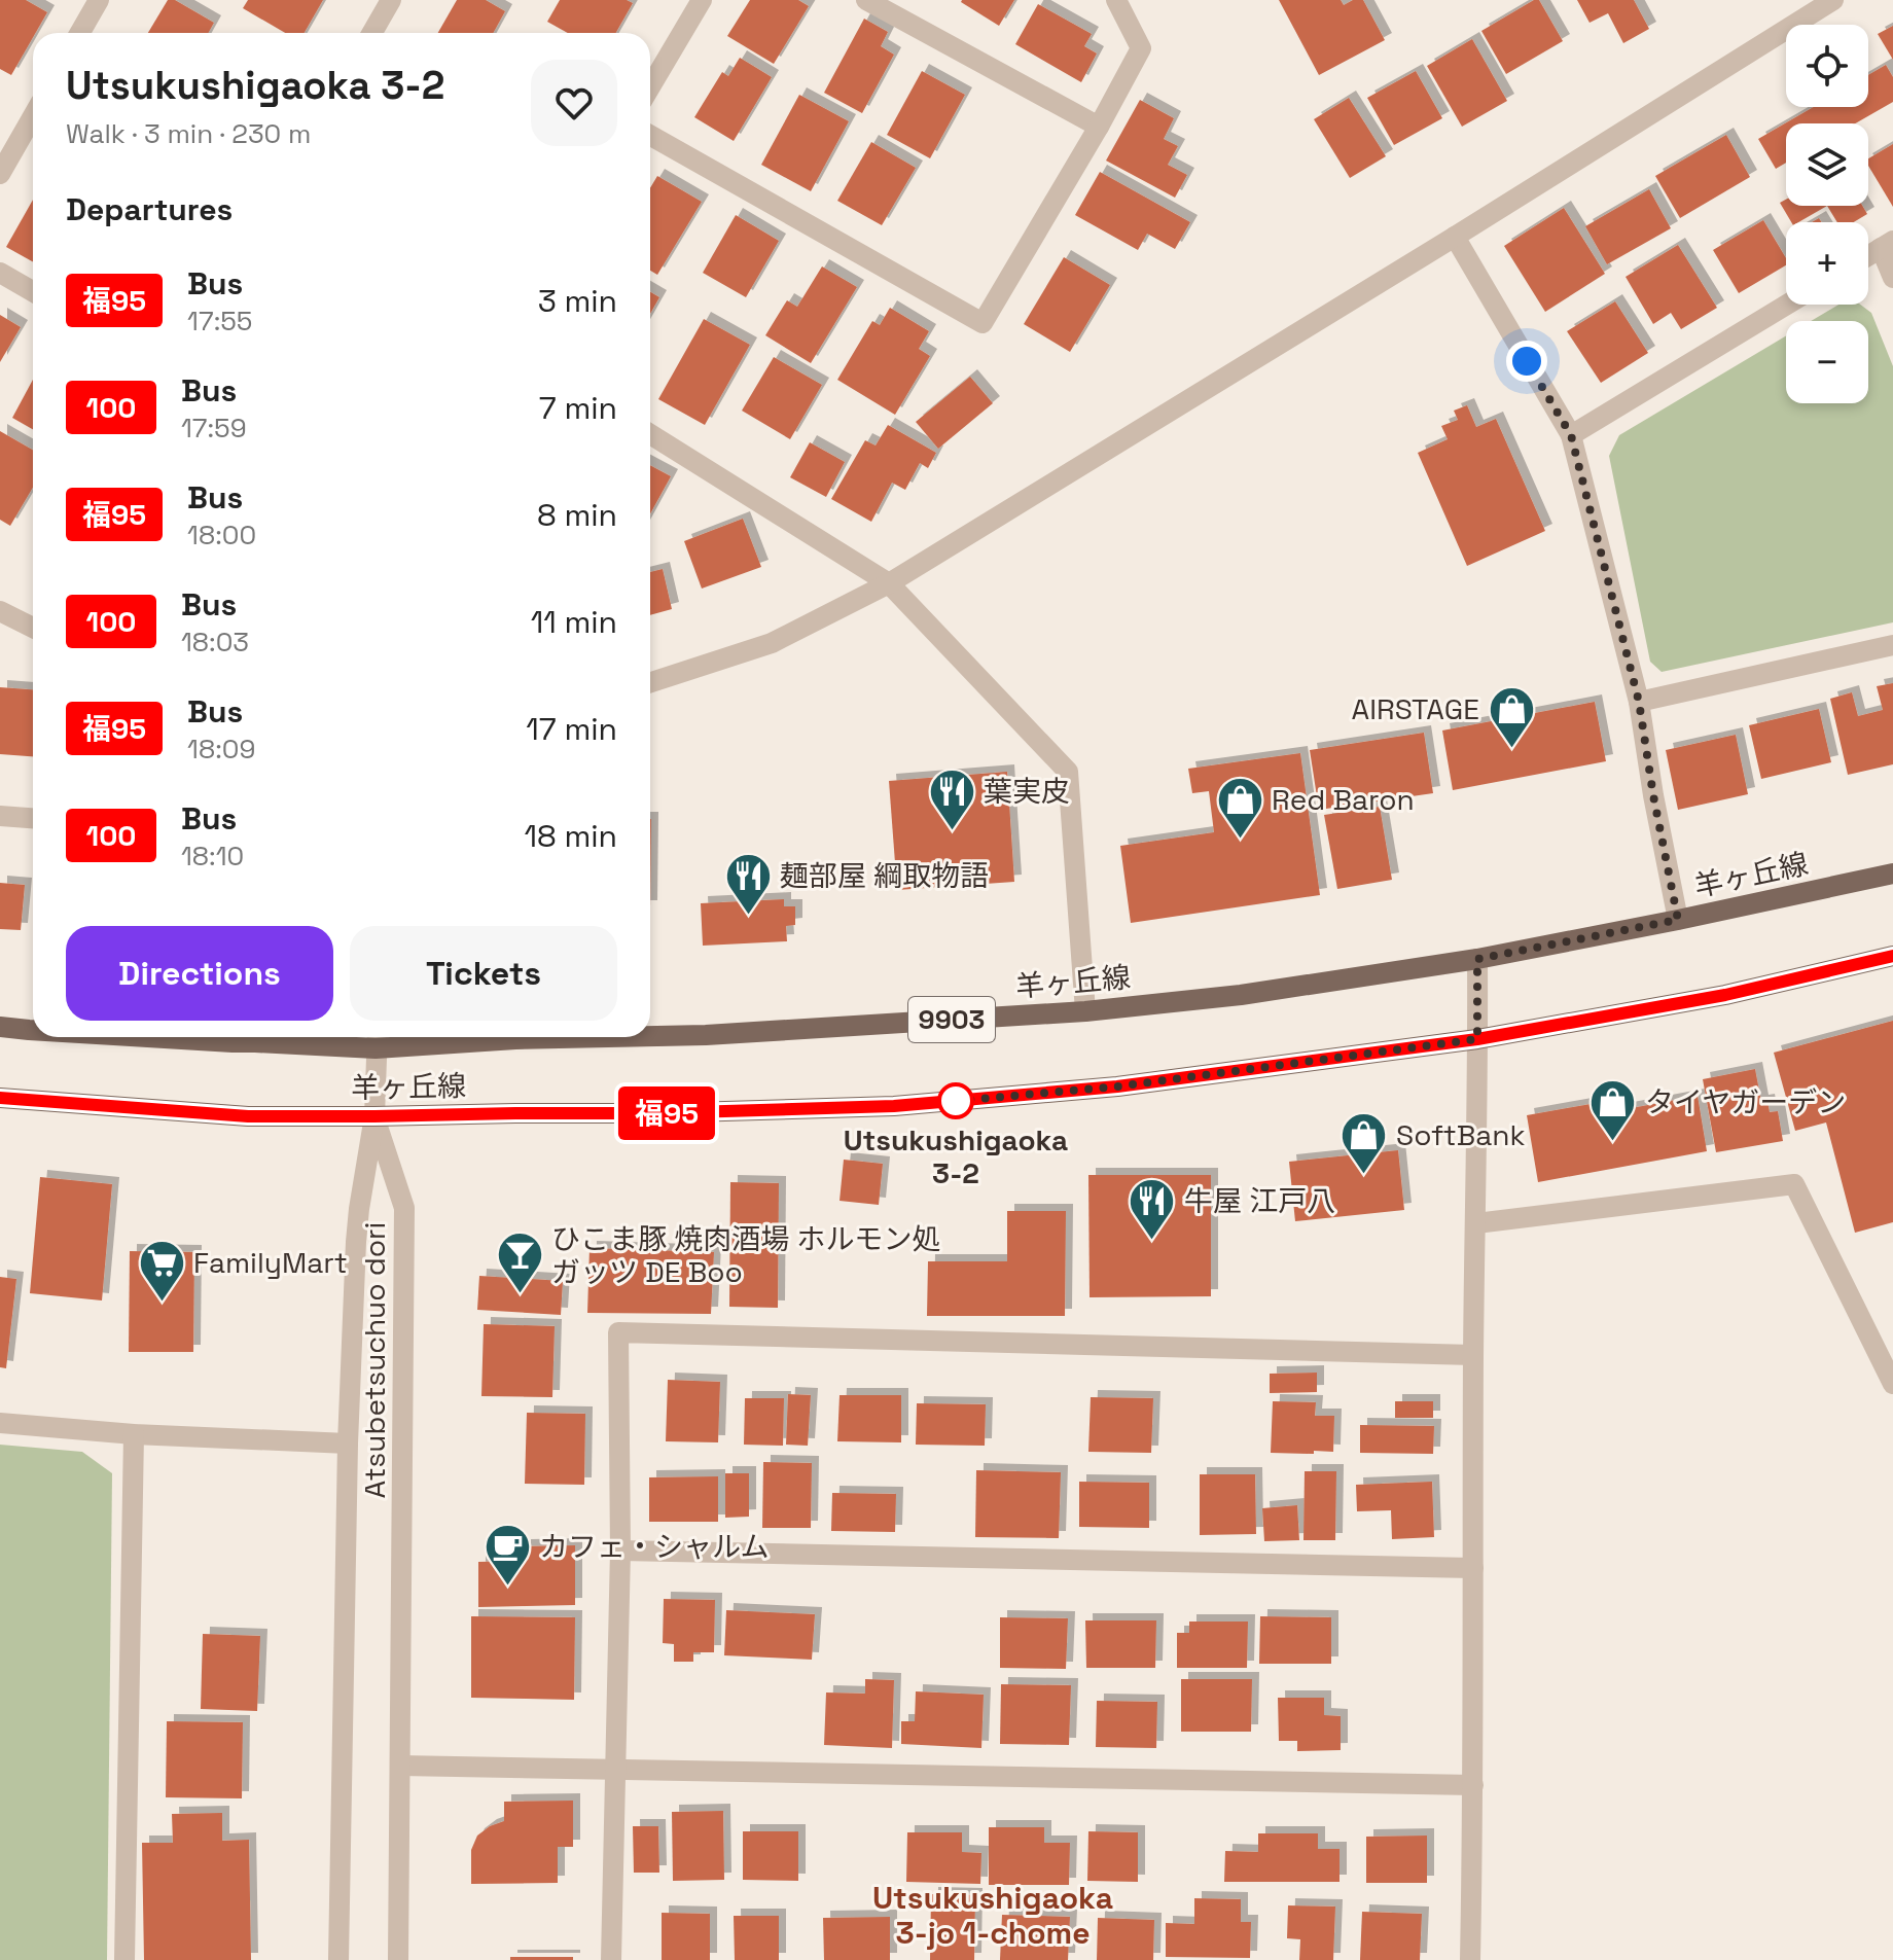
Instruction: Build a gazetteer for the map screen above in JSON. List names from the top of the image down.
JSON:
{
  "streets": {
    "main road": ["羊ヶ丘線", "9903"],
    "street": ["Atsubetsuchuo dori"]
  },
  "crossings": [
    ["羊ヶ丘線", "Atsubetsuchuo dori"]
  ],
  "districts": ["Utsukushigaoka 3-jo 1-chome"],
  "places": {
    "shop": [
      "AIRSTAGE",
      "Red Baron",
      "タイヤガーデン",
      "SoftBank"
    ],
    "restaurant": ["葉実皮", "麺部屋 綱取物語", "牛屋 江戸八"],
    "other": ["Utsukushigaoka 3-2"],
    "bar": ["ひこま豚 焼肉酒場 ホルモン処 ガッツ DE Boo"],
    "supermarket": ["FamilyMart"],
    "cafe": ["カフェ・シャルム"]
  },
  "lines": ["bus line 福95"],
  "page": {
    "on_map": "福95",
    "map_buttons": ["+", "−"],
    "heading": [
      ["Utsukushigaoka 3-2", "Walk · 3 min · 230 m"],
      "Departures"
    ],
    "list": [
      {
        "mark": "福95",
        "name": "Bus",
        "note": "17:55",
        "value": "3 min"
      },
      {
        "mark": "100",
        "name": "Bus",
        "note": "17:59",
        "value": "7 min"
      },
      {
        "mark": "福95",
        "name": "Bus",
        "note": "18:00",
        "value": "8 min"
      },
      {
        "mark": "100",
        "name": "Bus",
        "note": "18:03",
        "value": "11 min"
      },
      {
        "mark": "福95",
        "name": "Bus",
        "note": "18:09",
        "value": "17 min"
      },
      {
        "mark": "100",
        "name": "Bus",
        "note": "18:10",
        "value": "18 min"
      }
    ],
    "buttons": ["Directions", "Tickets"]
  }
}
